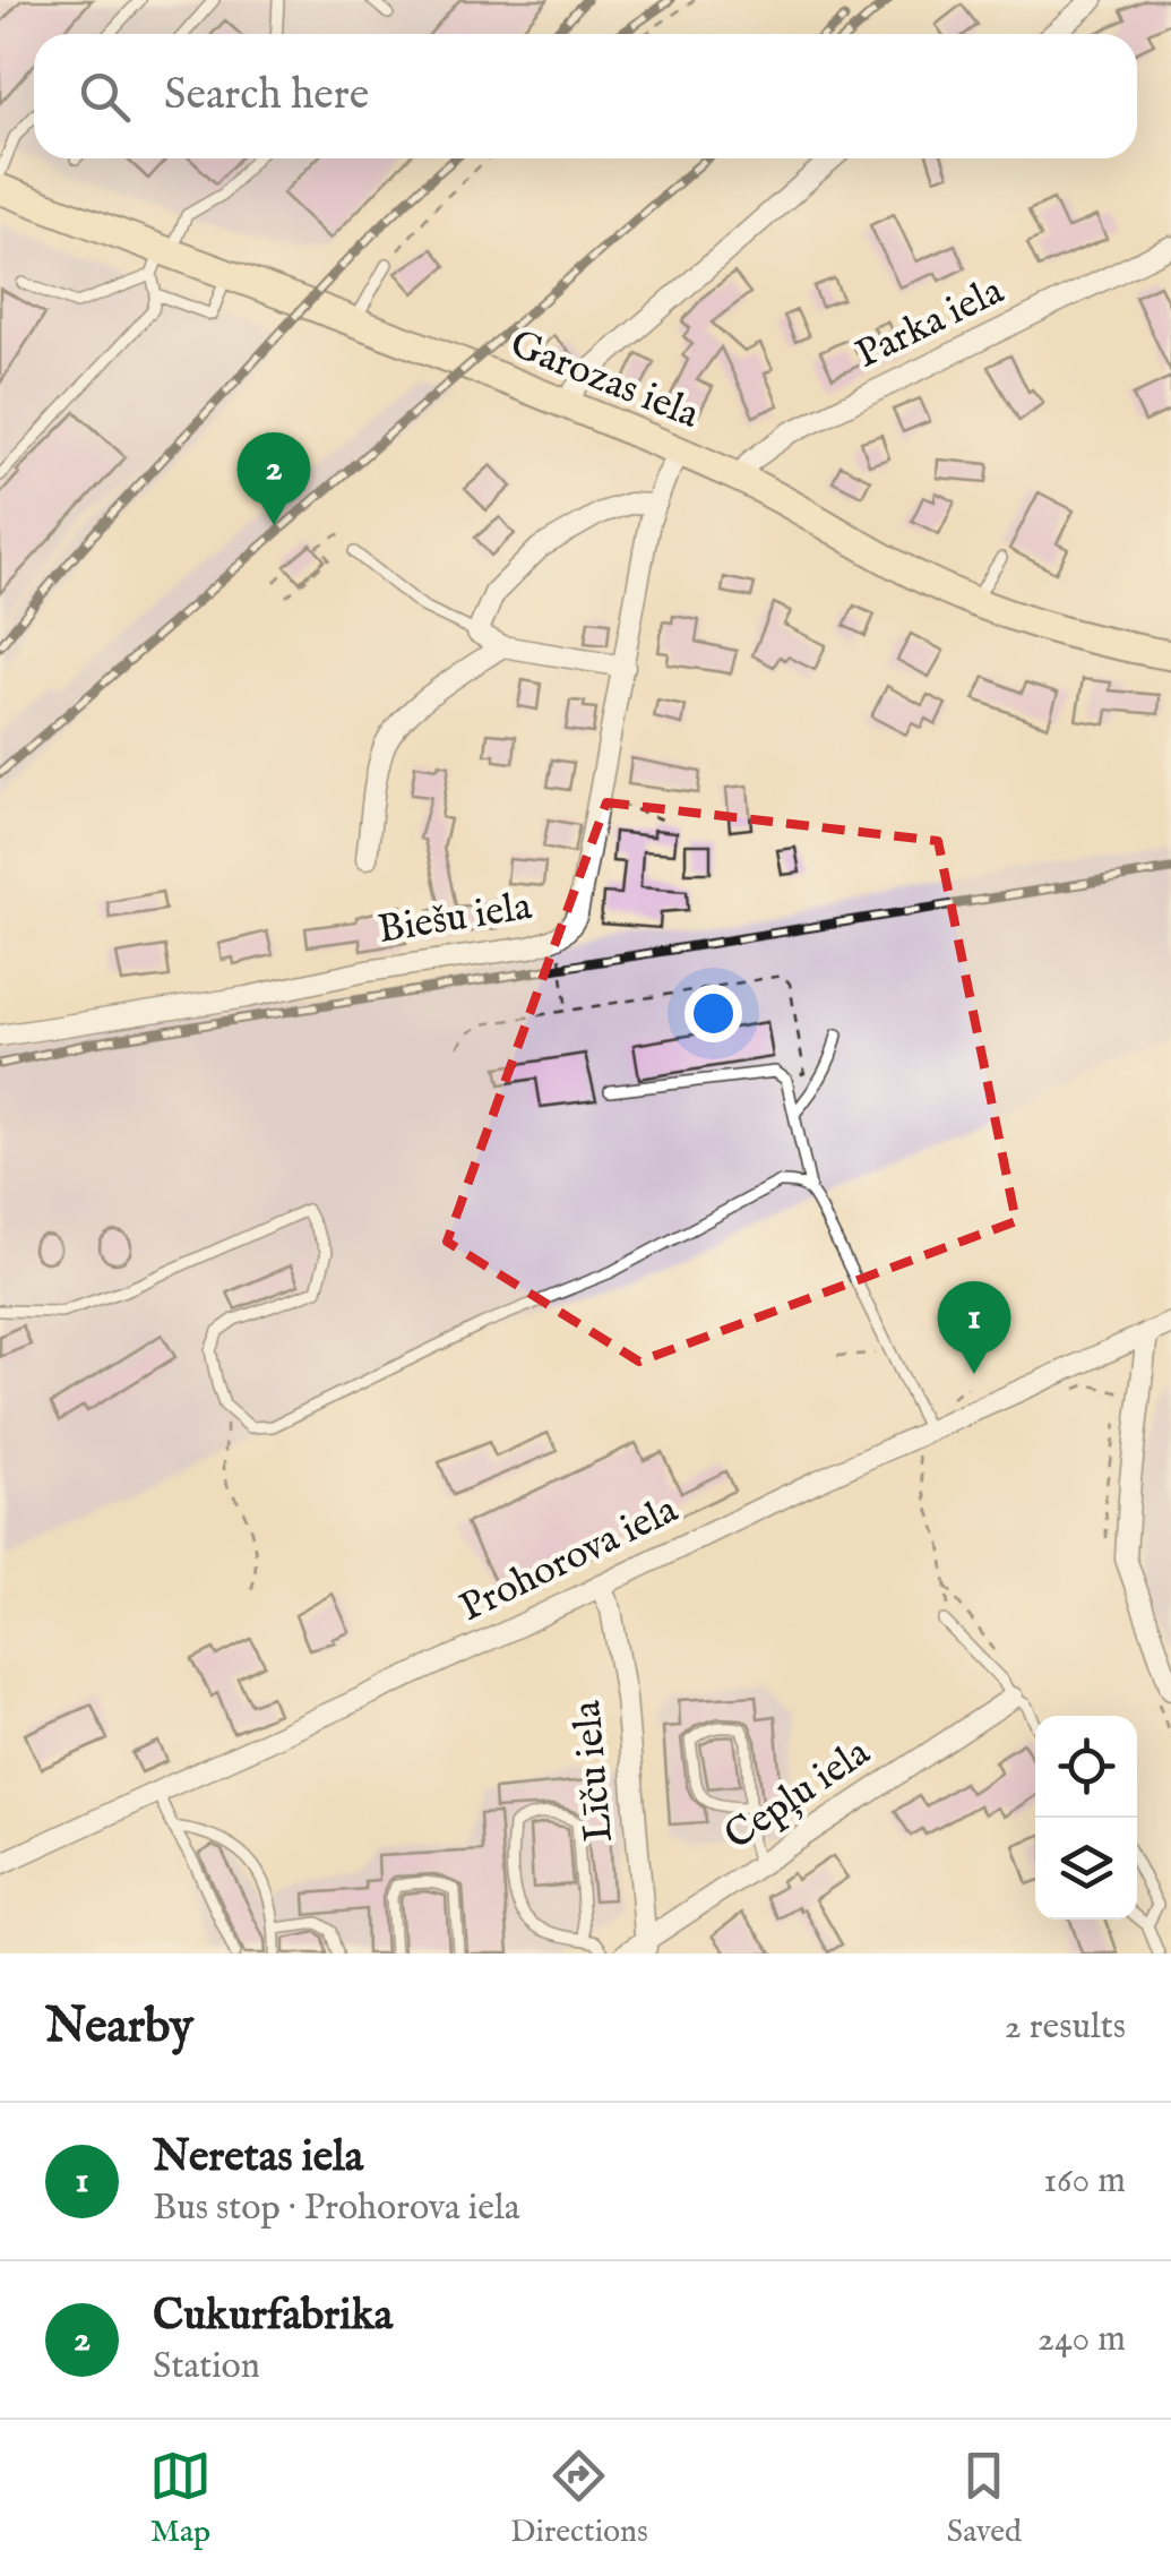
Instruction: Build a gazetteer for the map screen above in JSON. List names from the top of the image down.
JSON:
{
  "streets": {
    "main road": ["Garozas iela"],
    "street": [
      "Parka iela",
      "Biešu iela",
      "Prohorova iela",
      "Līču iela",
      "Cepļu iela"
    ]
  },
  "crossings": [
    ["Parka iela", "Garozas iela"],
    ["Garozas iela", "Biešu iela"],
    ["Prohorova iela", "Līču iela"],
    ["Līču iela", "Cepļu iela"]
  ],
  "page": {
    "search": "Search here",
    "pins": ["2", "1"],
    "heading": ["Nearby", "2 results"],
    "list": [
      {
        "mark": "1",
        "name": "Neretas iela",
        "note": "Bus stop · Prohorova iela",
        "value": "160 m"
      },
      {
        "mark": "2",
        "name": "Cukurfabrika",
        "note": "Station",
        "value": "240 m"
      }
    ],
    "nav": ["Map", "Directions", "Saved"]
  }
}
